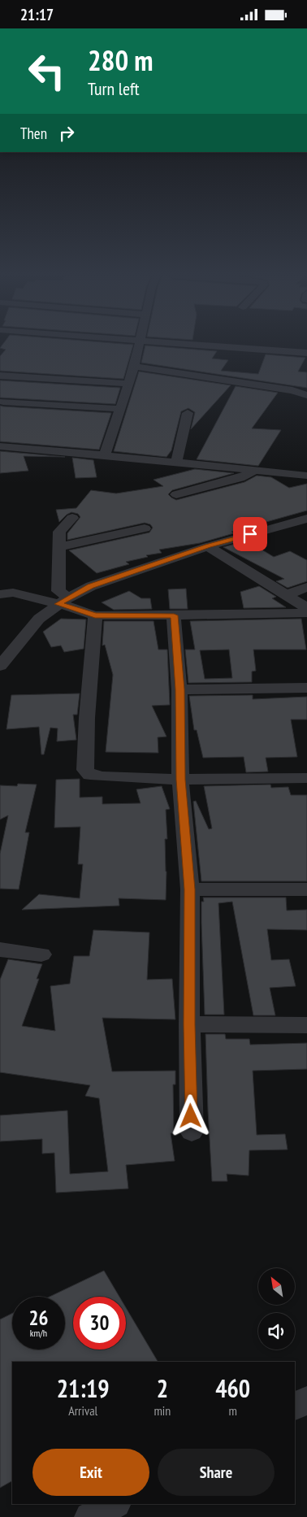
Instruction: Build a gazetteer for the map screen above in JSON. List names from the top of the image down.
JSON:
{
  "north": "top left",
  "page": {
    "status": "21:17",
    "turn": ["280 m", "Turn left"],
    "then": "Then",
    "speed": "26 km/h",
    "limit": "30",
    "eta": [
      "21:19",
      "Arrival",
      "2",
      "min",
      "460",
      "m"
    ],
    "buttons": ["Exit", "Share"]
  }
}
